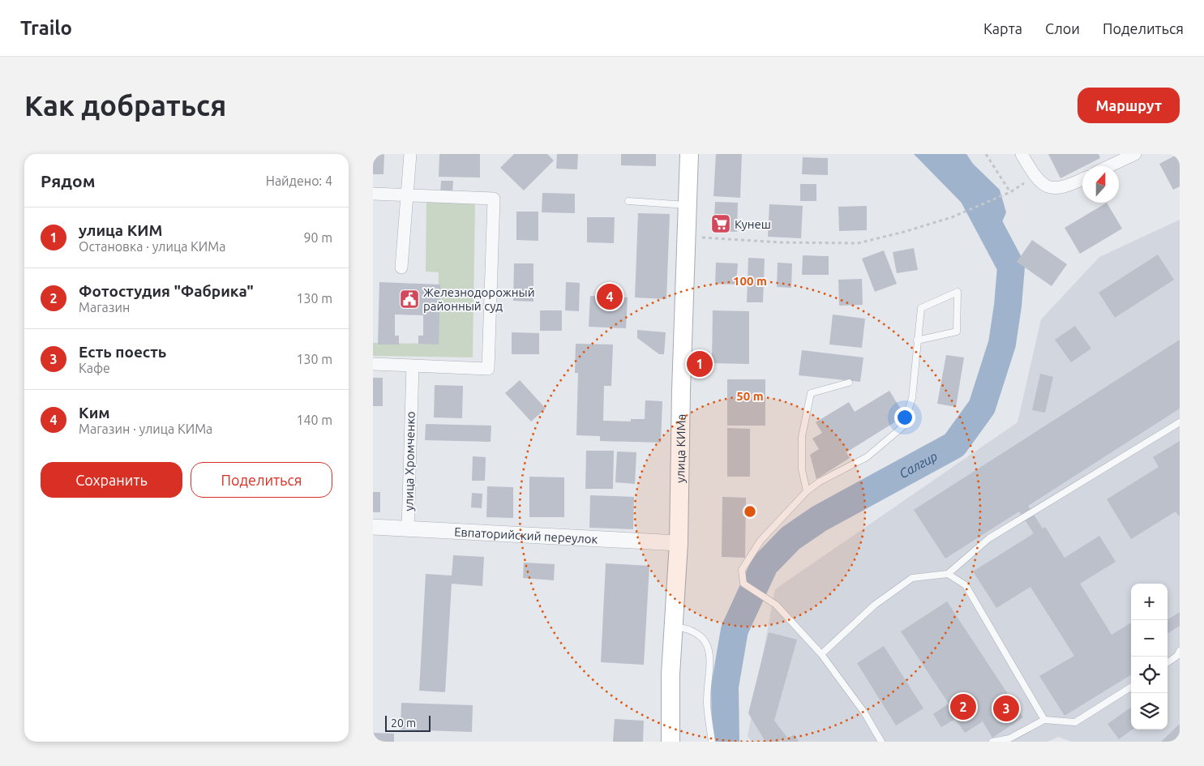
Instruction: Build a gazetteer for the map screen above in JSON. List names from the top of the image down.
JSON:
{
  "streets": {
    "main road": ["улица КИМа"],
    "street": ["улица Хромченко", "Евпаторийский переулок"]
  },
  "crossings": [
    ["улица КИМа", "Евпаторийский переулок"],
    ["улица Хромченко", "Евпаторийский переулок"]
  ],
  "water": ["Салгир"],
  "places": {
    "supermarket": ["Кунеш"],
    "public building": ["Железнодорожный районный суд"]
  },
  "scale_bar": "20 m",
  "north": "top",
  "page": {
    "header": "Trailo",
    "nav": ["Карта", "Слои", "Поделиться"],
    "buttons": [
      "Маршрут",
      ["Сохранить", "Поделиться"]
    ],
    "title": "Как добраться",
    "heading": ["Рядом", "Найдено: 4"],
    "list": [
      {
        "mark": "1",
        "name": "улица КИМ",
        "note": "Остановка · улица КИМа",
        "value": "90 m"
      },
      {
        "mark": "2",
        "name": "Фотостудия \"Фабрика\"",
        "note": "Магазин",
        "value": "130 m"
      },
      {
        "mark": "3",
        "name": "Есть поесть",
        "note": "Кафе",
        "value": "130 m"
      },
      {
        "mark": "4",
        "name": "Ким",
        "note": "Магазин · улица КИМа",
        "value": "140 m"
      }
    ],
    "pins": [
      "4",
      "1",
      "2",
      "3"
    ],
    "map_buttons": ["+", "−"],
    "scale": "20 m"
  },
  "rings": ["100 m", "50 m"]
}
